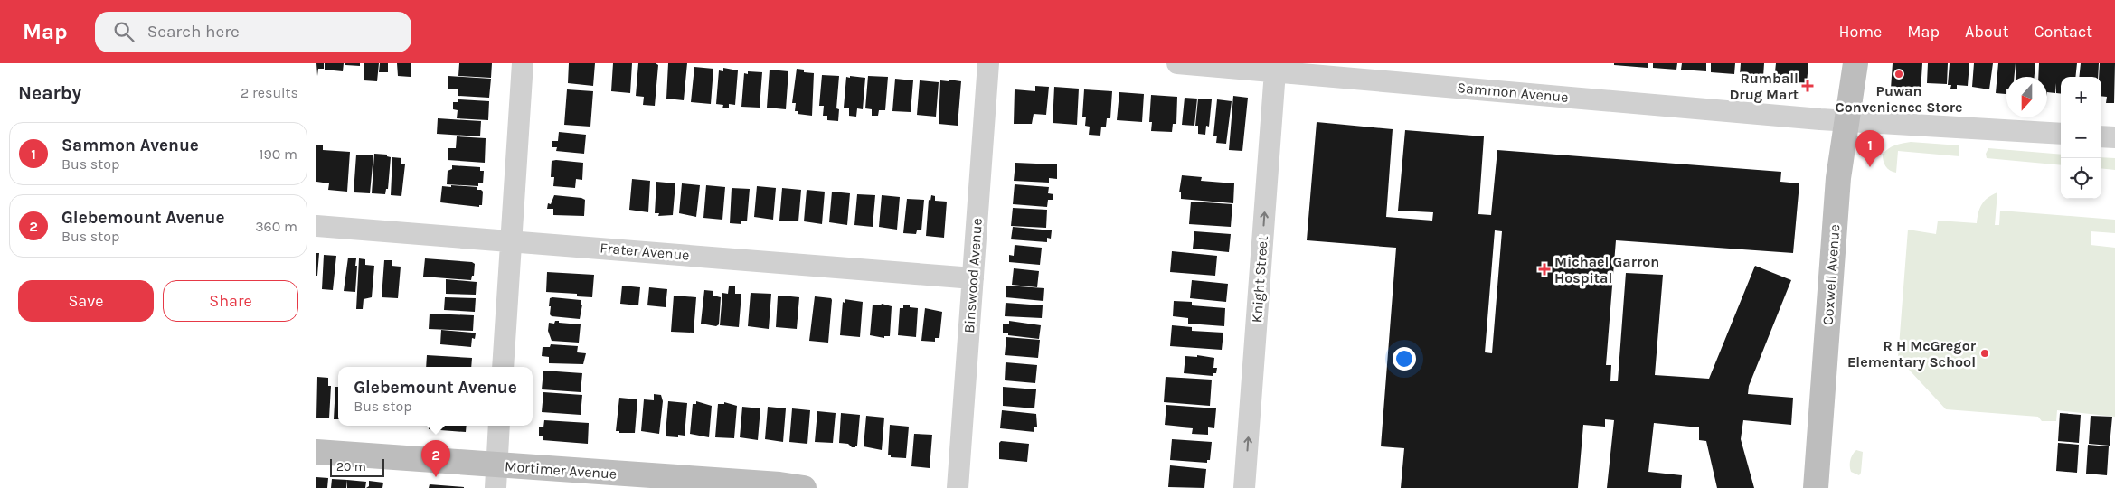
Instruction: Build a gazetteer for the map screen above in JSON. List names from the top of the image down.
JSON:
{
  "streets": {
    "street": [
      "Sammon Avenue",
      "Frater Avenue",
      "Coxwell Avenue",
      "Binswood Avenue",
      "Knight Street",
      "Mortimer Avenue"
    ]
  },
  "crossings": [
    ["Sammon Avenue", "Coxwell Avenue"],
    ["Sammon Avenue", "Knight Street"],
    ["Frater Avenue", "Binswood Avenue"]
  ],
  "one_way": ["Knight Street"],
  "places": {
    "other": ["Puwan Convenience Store", "R H McGregor Elementary School"],
    "health": ["Rumball Drug Mart", "Michael Garron Hospital"]
  },
  "scale_bar": "20 m",
  "north": "bottom",
  "page": {
    "header": "Map",
    "search": "Search here",
    "nav": [
      "Home",
      "Map",
      "About",
      "Contact"
    ],
    "heading": ["Nearby", "2 results"],
    "map_buttons": ["+", "−"],
    "list": [
      {
        "mark": "1",
        "name": "Sammon Avenue",
        "note": "Bus stop",
        "value": "190 m"
      },
      {
        "mark": "2",
        "name": "Glebemount Avenue",
        "note": "Bus stop",
        "value": "360 m"
      }
    ],
    "pins": ["1", "2"],
    "buttons": ["Save", "Share"],
    "popup": ["Glebemount Avenue", "Bus stop"],
    "scale": "20 m"
  }
}
